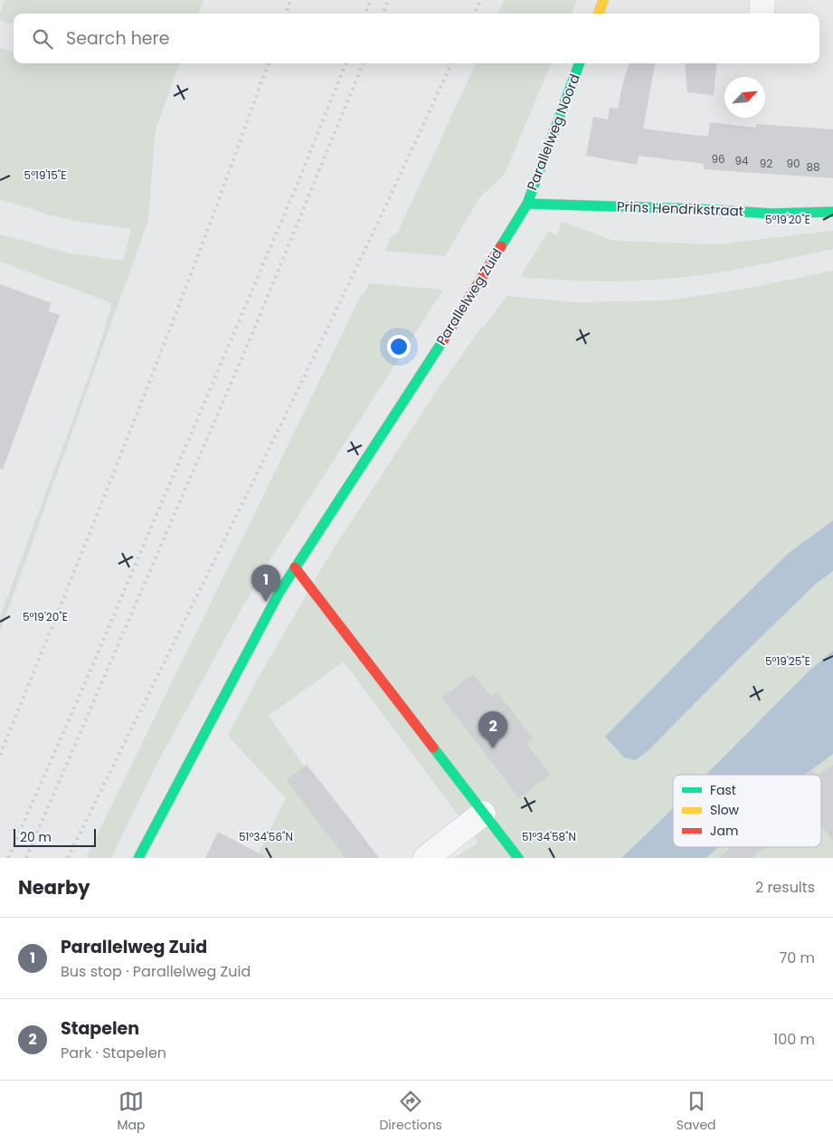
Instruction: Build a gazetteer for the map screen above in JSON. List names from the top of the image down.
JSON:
{
  "streets": {
    "street": ["Parallelweg Noord", "Prins Hendrikstraat", "Parallelweg Zuid"]
  },
  "crossings": [
    ["Parallelweg Noord", "Prins Hendrikstraat"],
    ["Parallelweg Noord", "Parallelweg Zuid"],
    ["Prins Hendrikstraat", "Parallelweg Zuid"]
  ],
  "house_numbers": [
    "96",
    "94",
    "92",
    "90",
    "88"
  ],
  "legend": ["Fast", "Slow", "Jam"],
  "scale_bar": "20 m",
  "north": "top right",
  "page": {
    "search": "Search here",
    "pins": ["1", "2"],
    "scale": "20 m",
    "heading": ["Nearby", "2 results"],
    "list": [
      {
        "mark": "1",
        "name": "Parallelweg Zuid",
        "note": "Bus stop · Parallelweg Zuid",
        "value": "70 m"
      },
      {
        "mark": "2",
        "name": "Stapelen",
        "note": "Park · Stapelen",
        "value": "100 m"
      }
    ],
    "nav": ["Map", "Directions", "Saved"]
  },
  "coordinates": [
    "5°19'15\"E",
    "5°19'20\"E",
    "5°19'25\"E",
    "51°34'56\"N",
    "51°34'58\"N"
  ]
}
